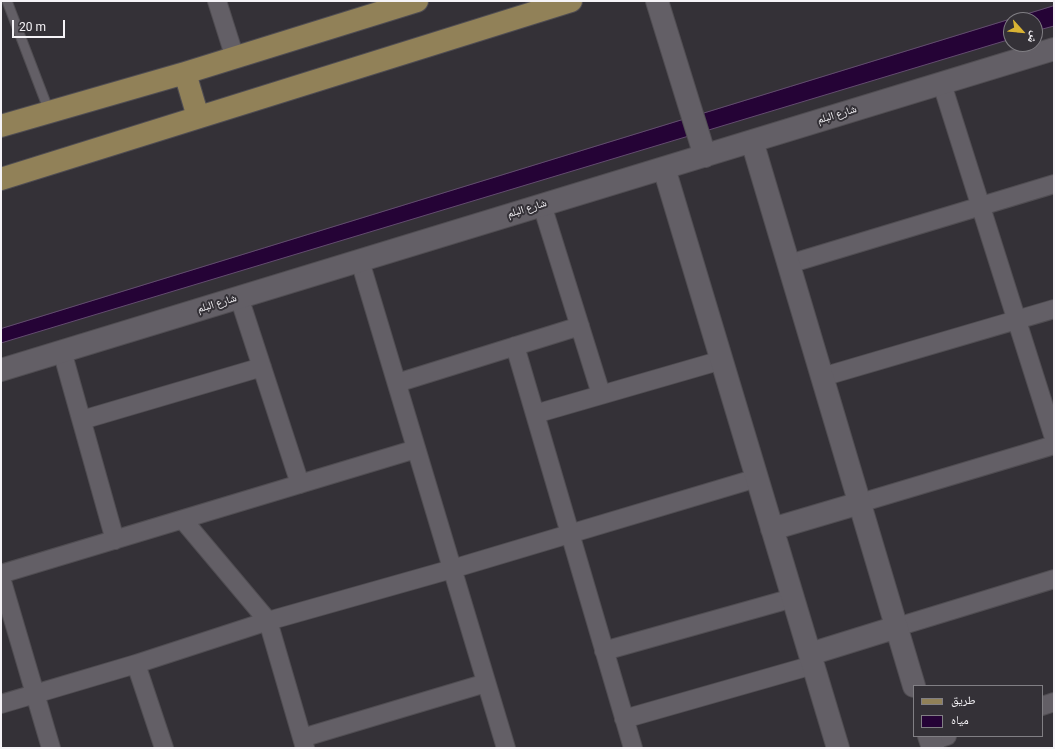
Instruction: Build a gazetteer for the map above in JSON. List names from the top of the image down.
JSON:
{
  "streets": {
    "street": ["شارع البلم"]
  },
  "legend": ["طريق", "مياه"],
  "scale_bar": "20 m",
  "north": "bottom right"
}
